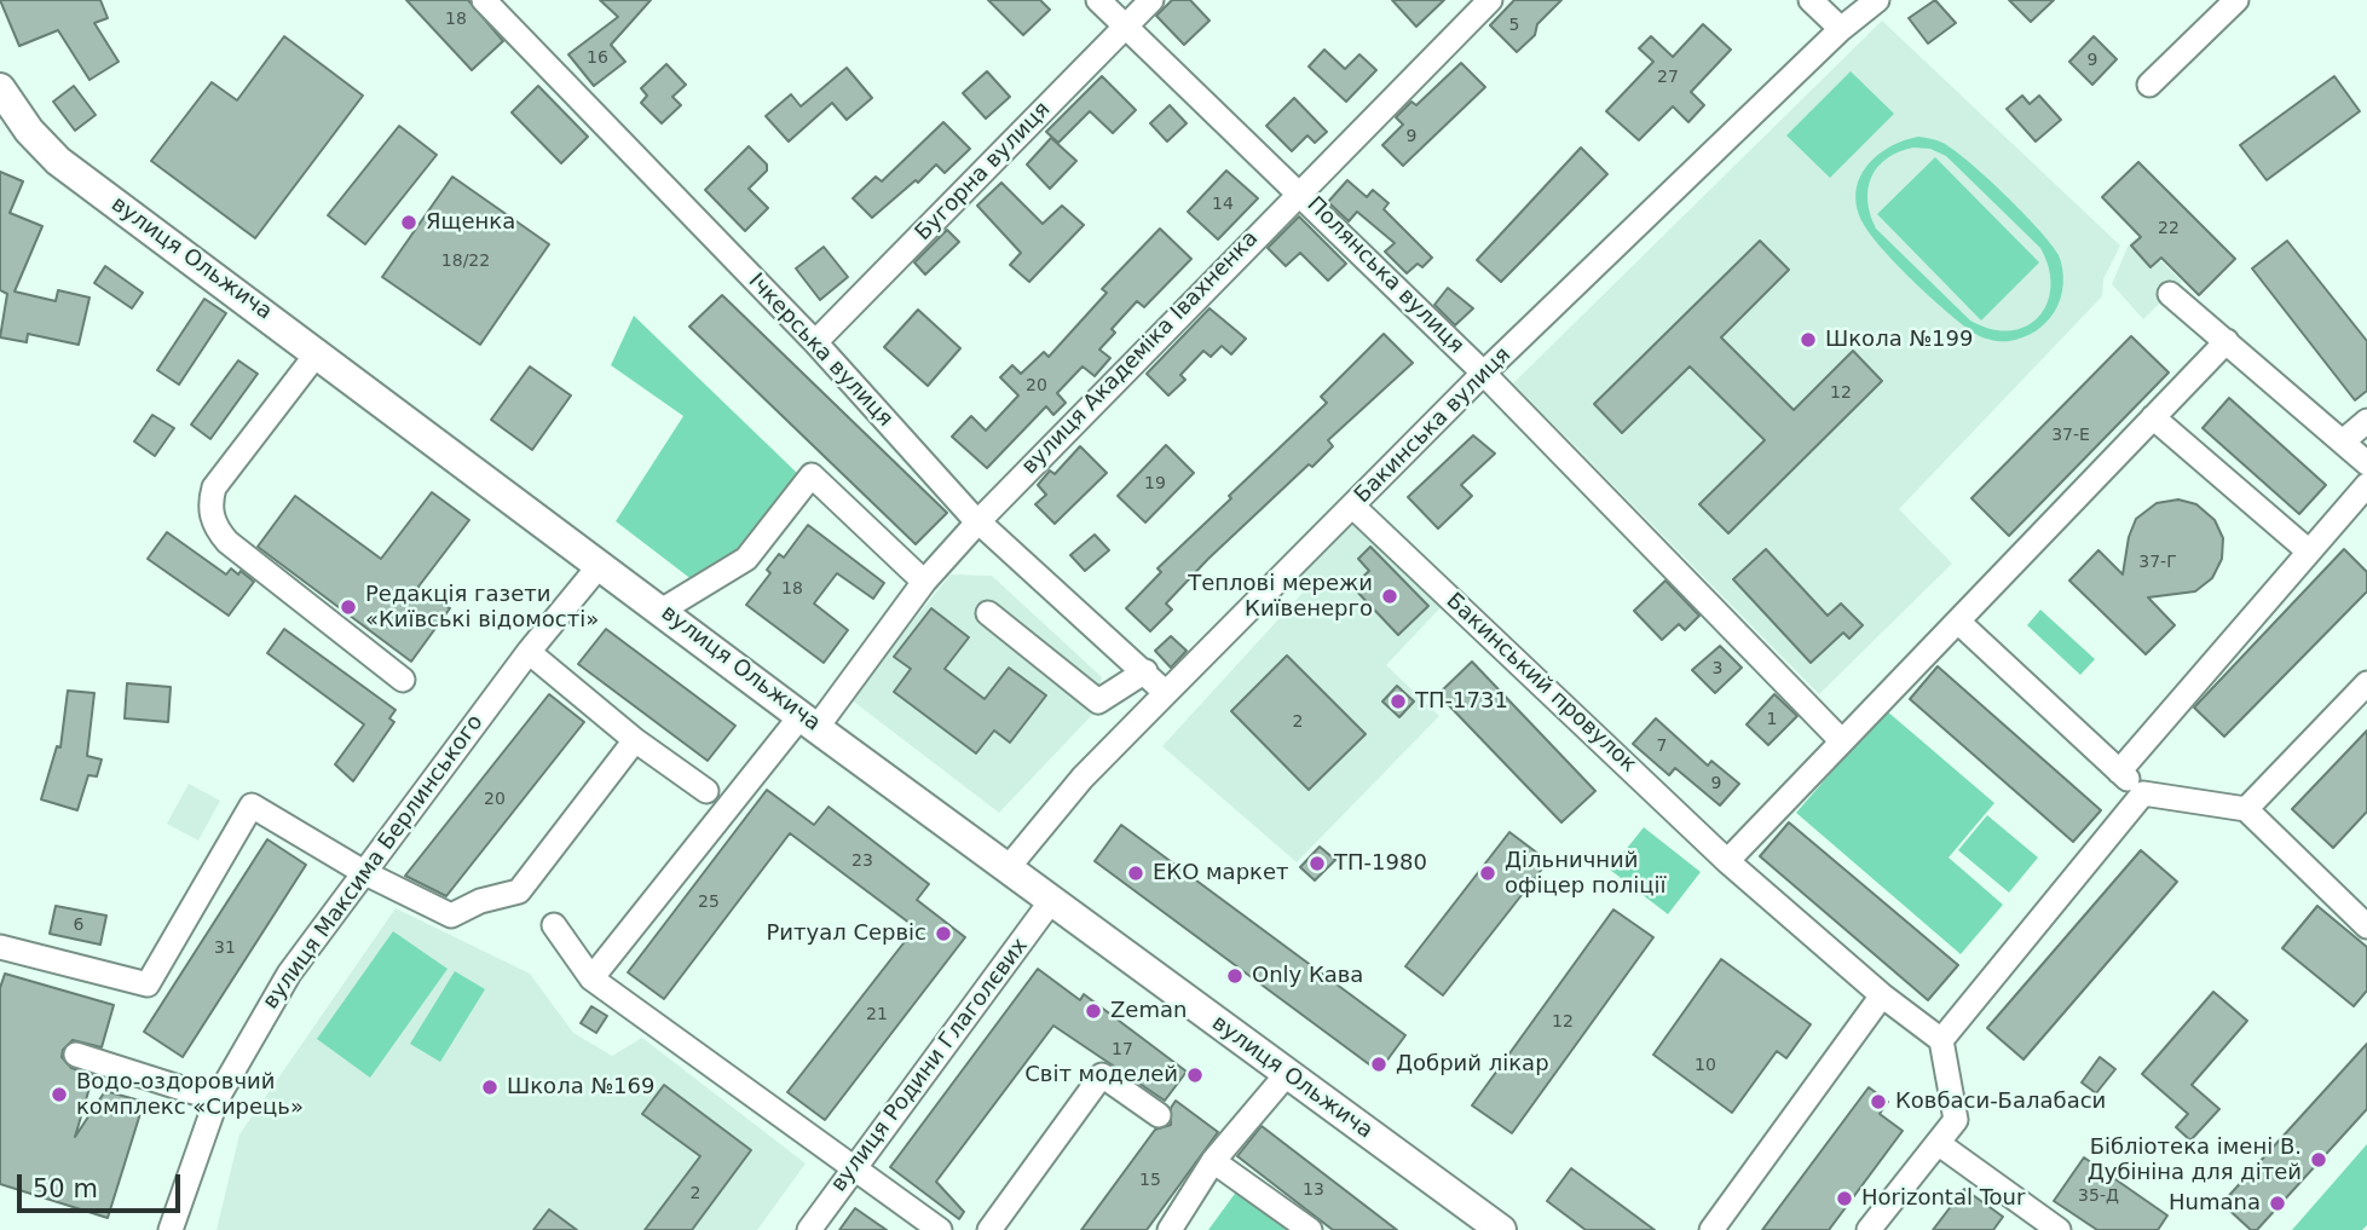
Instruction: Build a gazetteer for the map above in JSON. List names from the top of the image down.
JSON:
{
  "streets": {
    "main road": ["вулиця Ольжича"],
    "street": [
      "Бугорна вулиця",
      "Полянська вулиця",
      "Ічкерська вулиця",
      "вулиця Академіка Івахненка",
      "Бакинська вулиця",
      "Бакинський провулок",
      "вулиця Максима Берлинського",
      "вулиця Родини Глаголєвих"
    ]
  },
  "crossings": [
    ["Бугорна вулиця", "Полянська вулиця"],
    ["Бугорна вулиця", "Ічкерська вулиця"],
    ["вулиця Ольжича", "вулиця Академіка Івахненка"],
    ["вулиця Ольжича", "Бакинська вулиця"],
    ["вулиця Ольжича", "вулиця Максима Берлинського"],
    ["вулиця Ольжича", "вулиця Родини Глаголєвих"],
    ["Полянська вулиця", "вулиця Академіка Івахненка"],
    ["Полянська вулиця", "Бакинська вулиця"],
    ["Ічкерська вулиця", "вулиця Академіка Івахненка"],
    ["Ічкерська вулиця", "Бакинська вулиця"],
    ["Бакинська вулиця", "Бакинський провулок"]
  ],
  "places": [
    "Ященка",
    "Школа №199",
    "Теплові мережи Київенерго",
    "Редакція газети «Київські відомості»",
    "ТП-1731",
    "ТП-1980",
    "ЕКО маркет",
    "Дільничний офіцер поліції",
    "Ритуал Сервіс",
    "Only Кава",
    "Zeman",
    "Добрий лікар",
    "Світ моделей",
    "Школа №169",
    "Водо-оздоровчий комплекс «Сирець»",
    "Ковбаси-Балабаси",
    "Бібліотека імені В. Дубініна для дітей",
    "Horizontal Tour",
    "Humana"
  ],
  "house_numbers": [
    "18",
    "5",
    "16",
    "9",
    "27",
    "9",
    "14",
    "22",
    "18/22",
    "20",
    "12",
    "37-Е",
    "19",
    "37-Г",
    "18",
    "3",
    "1",
    "2",
    "7",
    "9",
    "20",
    "23",
    "25",
    "6",
    "31",
    "21",
    "12",
    "17",
    "10",
    "15",
    "13",
    "2",
    "35-Д"
  ],
  "scale_bar": "50 m"
}
